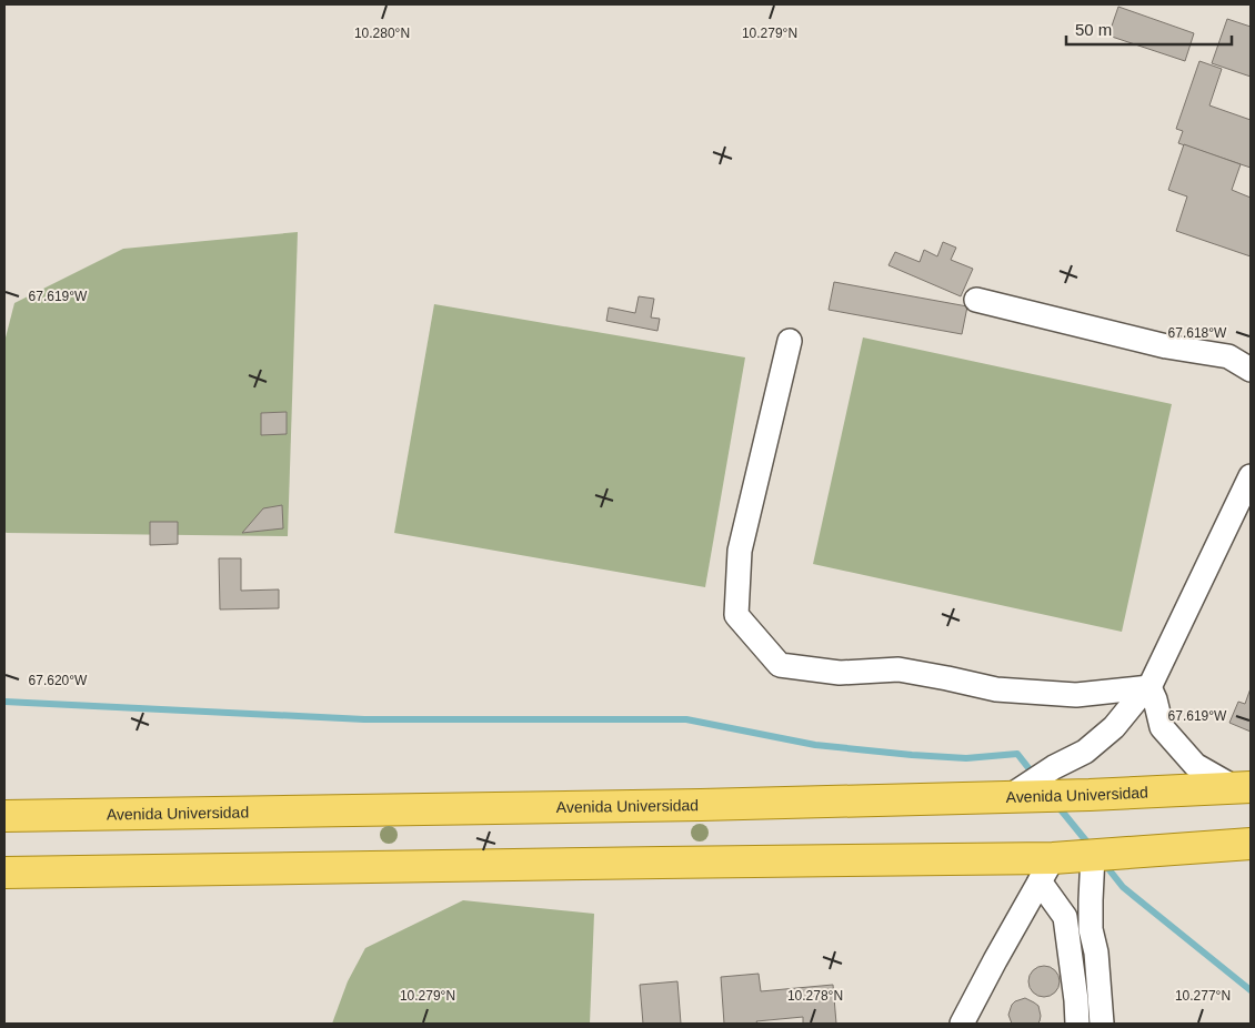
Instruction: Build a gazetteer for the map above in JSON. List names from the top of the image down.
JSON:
{
  "streets": {
    "main road": ["Avenida Universidad"]
  },
  "scale_bar": "50 m",
  "coordinates": [
    "10.280°N",
    "10.279°N",
    "67.619°W",
    "67.618°W",
    "67.620°W",
    "10.278°N",
    "10.277°N"
  ]
}
